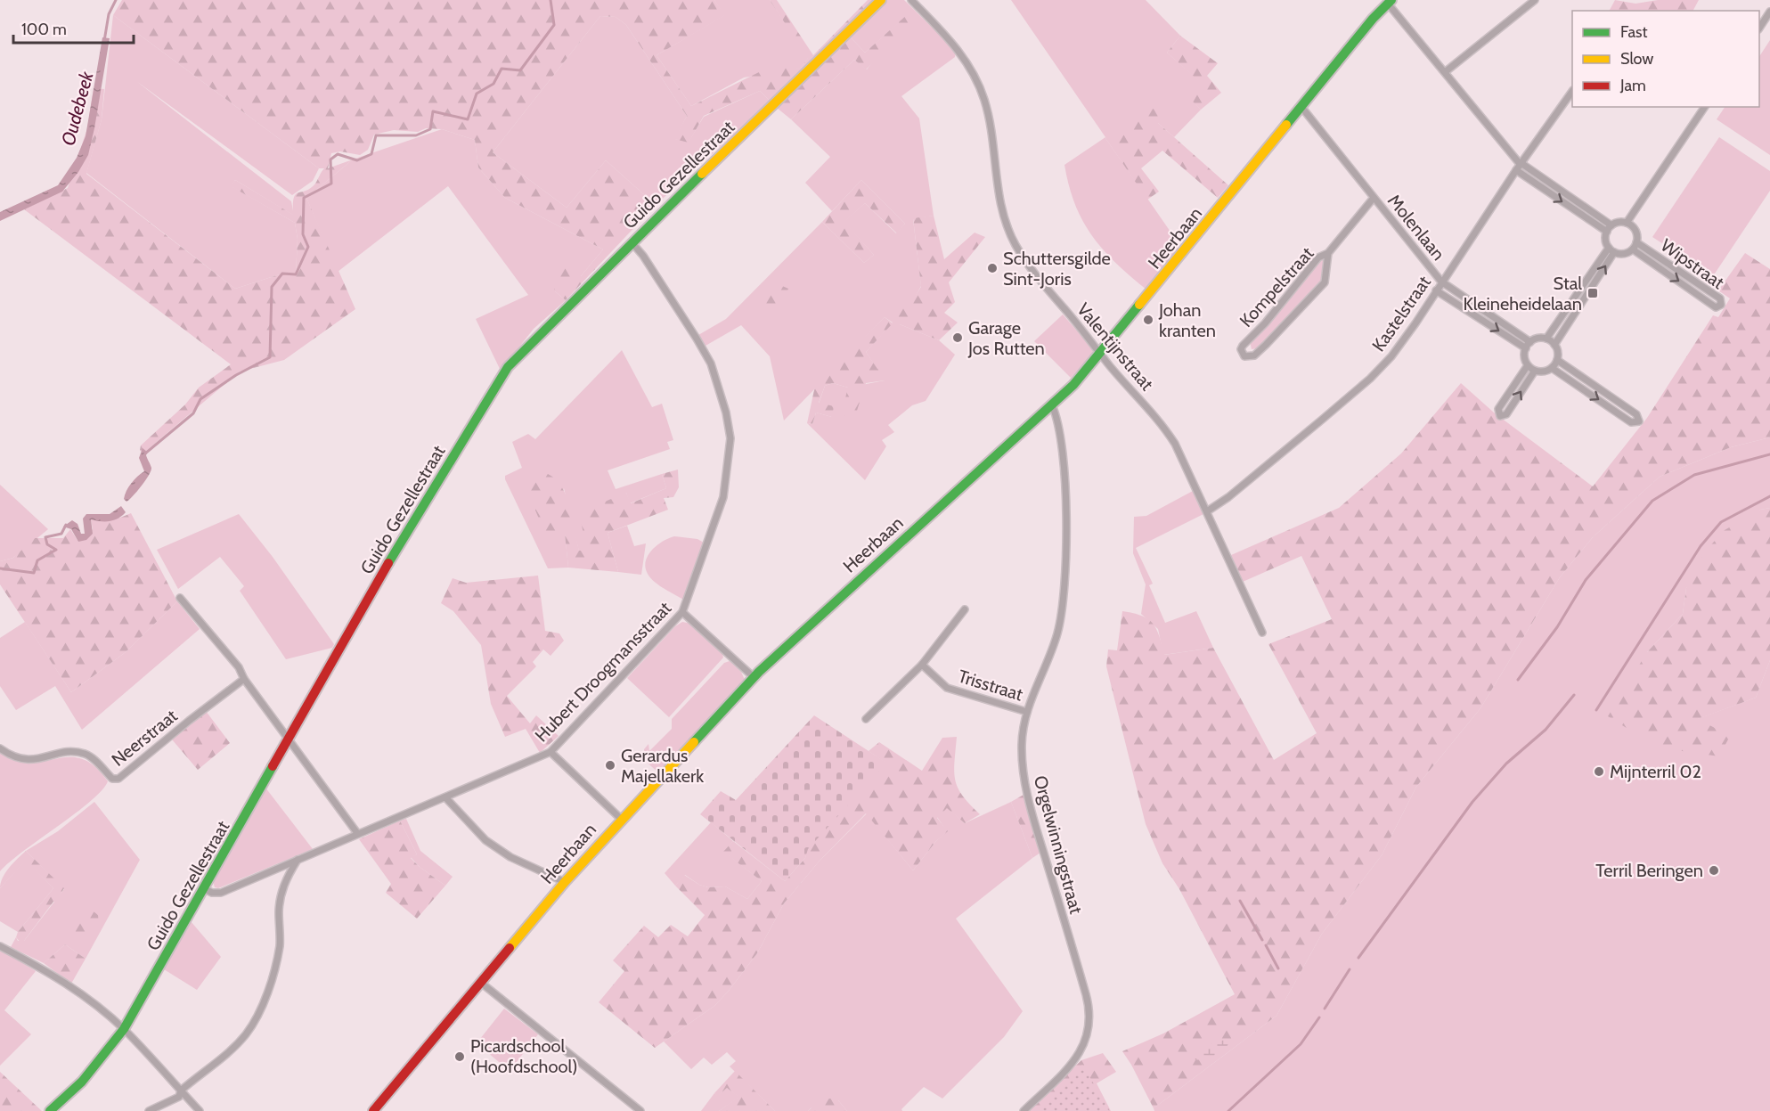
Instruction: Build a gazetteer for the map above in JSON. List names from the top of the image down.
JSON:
{
  "streets": {
    "street": [
      "Guido Gezellestraat",
      "Molenlaan",
      "Heerbaan",
      "Wipstraat",
      "Kompelstraat",
      "Kastelstraat",
      "Valentijnstraat",
      "Hubert Droogmansstraat",
      "Trisstraat",
      "Neerstraat",
      "Orgelwinningstraat"
    ]
  },
  "crossings": [
    ["Guido Gezellestraat", "Hubert Droogmansstraat"],
    ["Molenlaan", "Heerbaan"],
    ["Molenlaan", "Kompelstraat"],
    ["Molenlaan", "Kastelstraat"],
    ["Heerbaan", "Valentijnstraat"],
    ["Heerbaan", "Orgelwinningstraat"],
    ["Kastelstraat", "Valentijnstraat"],
    ["Trisstraat", "Orgelwinningstraat"]
  ],
  "water": ["Oudebeek"],
  "places": {
    "other": [
      "Schuttersgilde Sint-Joris",
      "Johan kranten",
      "Garage Jos Rutten",
      "Gerardus Majellakerk",
      "Mijnterril 02",
      "Terril Beringen",
      "Picardschool (Hoofdschool)"
    ],
    "transit": ["Stal Kleineheidelaan"]
  },
  "legend": ["Fast", "Slow", "Jam"],
  "scale_bar": "100 m"
}
